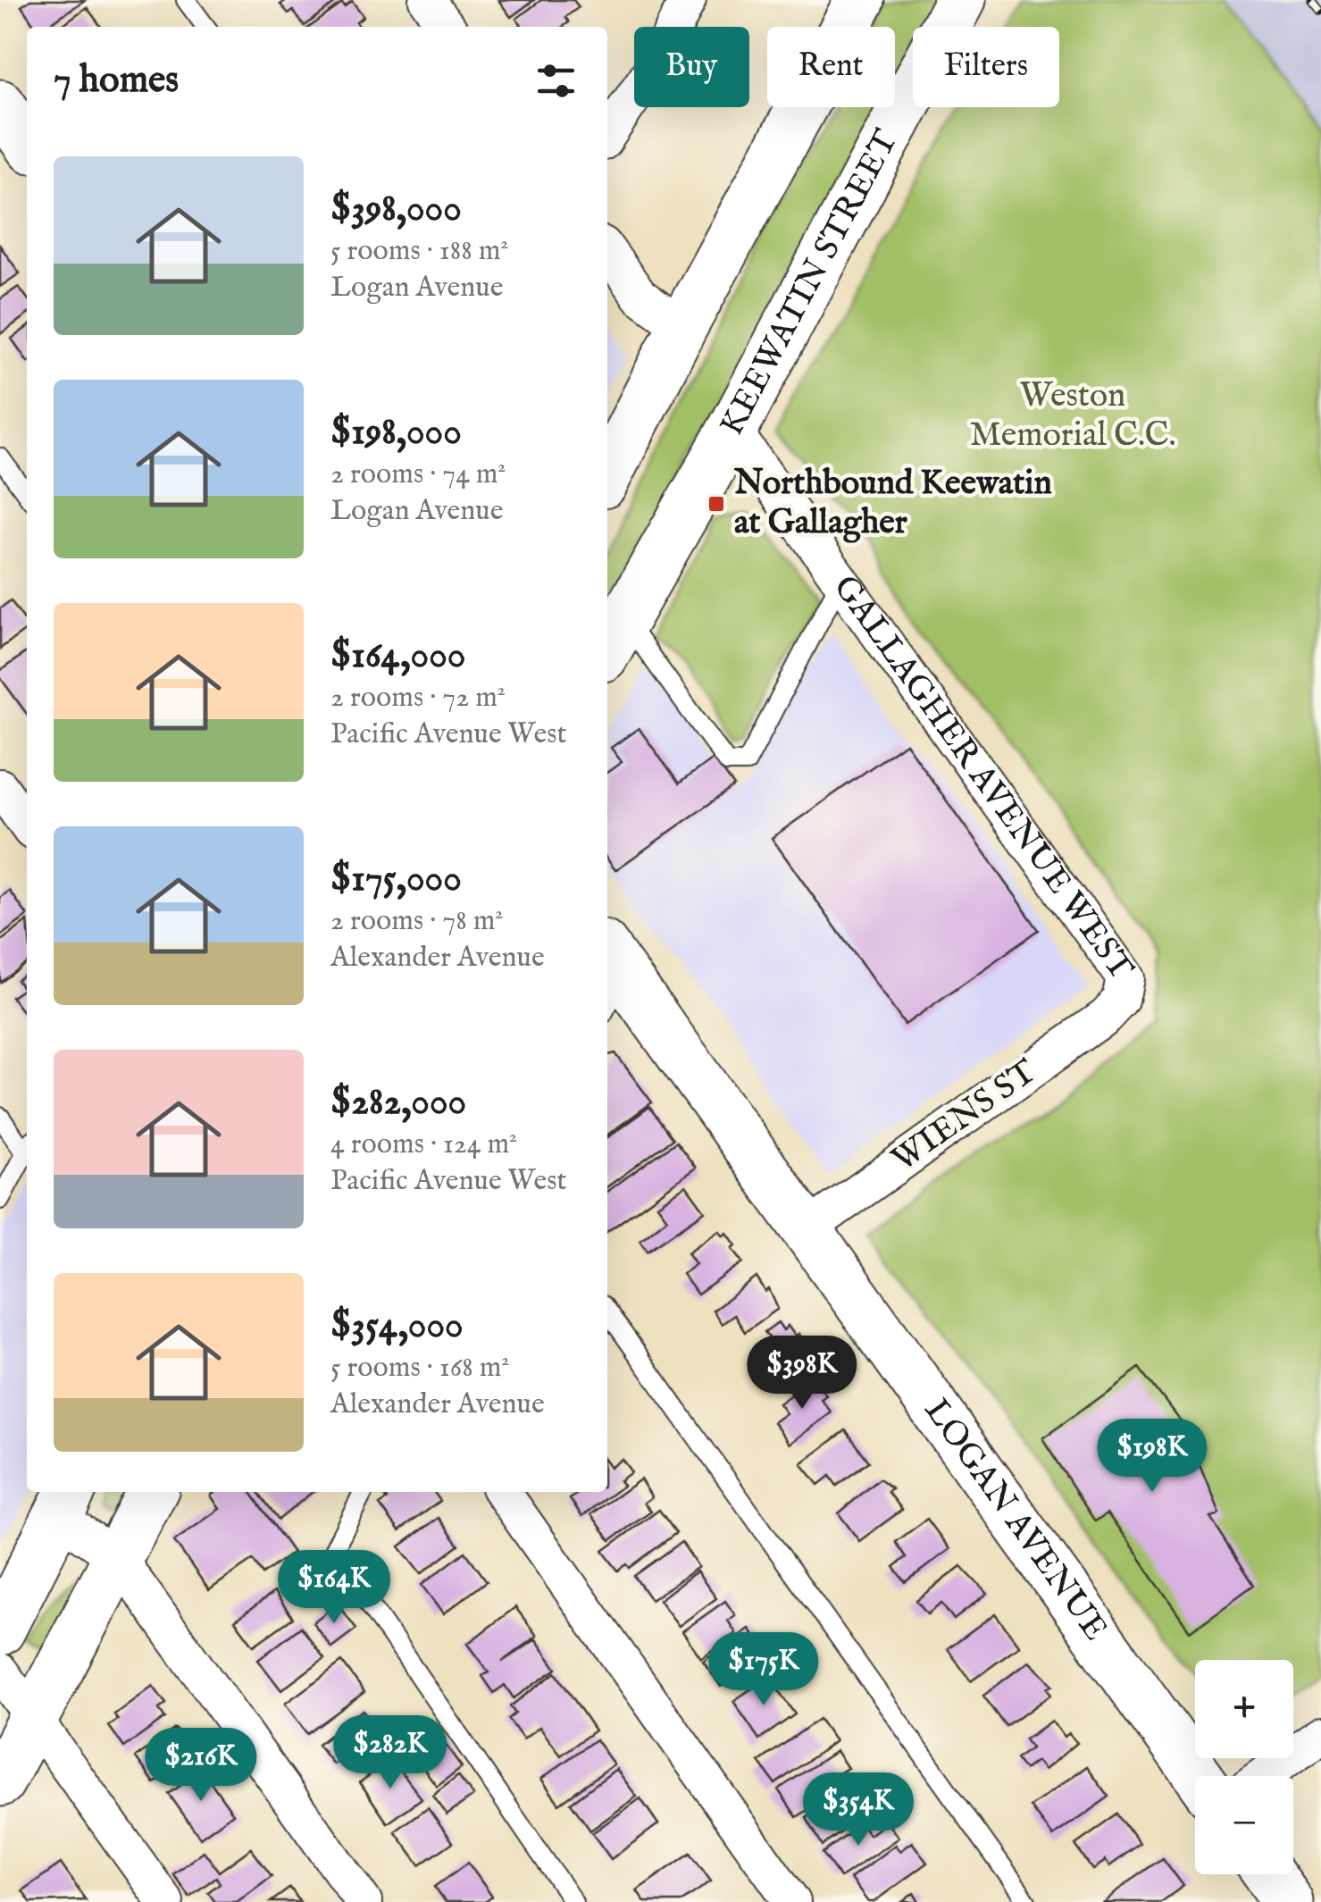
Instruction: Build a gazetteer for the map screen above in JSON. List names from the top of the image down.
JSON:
{
  "streets": {
    "main road": ["KEEWATIN STREET", "LOGAN AVENUE"],
    "street": ["GALLAGHER AVENUE WEST", "WIENS ST"]
  },
  "crossings": [
    ["KEEWATIN STREET", "GALLAGHER AVENUE WEST"],
    ["GALLAGHER AVENUE WEST", "WIENS ST"],
    ["WIENS ST", "LOGAN AVENUE"]
  ],
  "parks": ["Weston Memorial C.C."],
  "places": {
    "transit": ["Northbound Keewatin at Gallagher"]
  },
  "page": {
    "chip": ["Buy", "Rent", "Filters"],
    "heading": "7 homes",
    "list": [
      {
        "name": "$398,000",
        "note": "5 rooms · 188 m² · Logan Avenue"
      },
      {
        "name": "$198,000",
        "note": "2 rooms · 74 m² · Logan Avenue"
      },
      {
        "name": "$164,000",
        "note": "2 rooms · 72 m² · Pacific Avenue West"
      },
      {
        "name": "$175,000",
        "note": "2 rooms · 78 m² · Alexander Avenue"
      },
      {
        "name": "$282,000",
        "note": "4 rooms · 124 m² · Pacific Avenue West"
      },
      {
        "name": "$354,000",
        "note": "5 rooms · 168 m² · Alexander Avenue"
      }
    ],
    "price": [
      "$398K",
      "$198K",
      "$164K",
      "$175K",
      "$282K",
      "$216K",
      "$354K"
    ],
    "map_buttons": ["+", "−"]
  }
}
